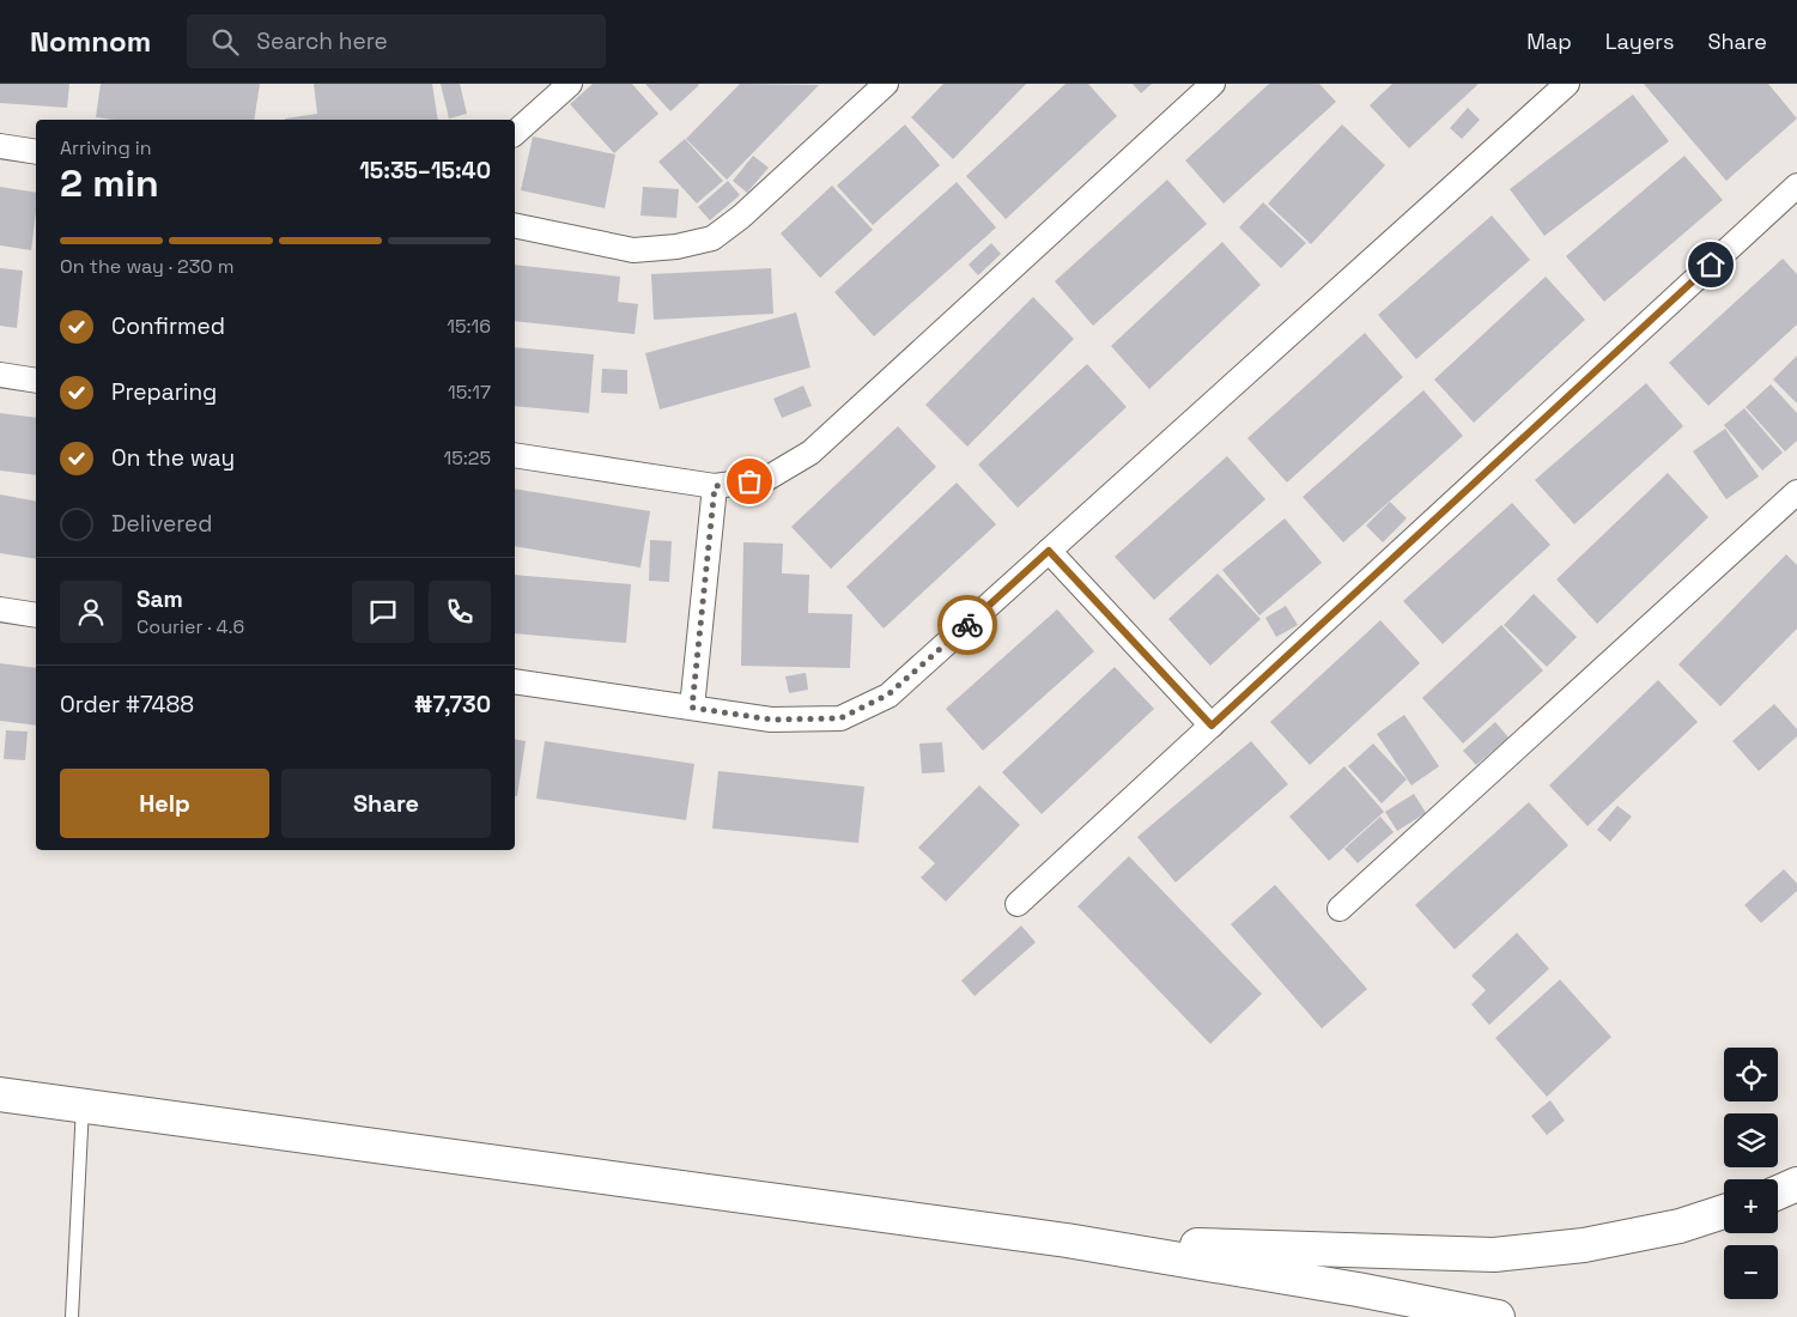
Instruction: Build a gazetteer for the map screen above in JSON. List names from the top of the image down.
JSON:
{
  "page": {
    "header": "Nomnom",
    "search": "Search here",
    "nav": ["Map", "Layers", "Share"],
    "heading": ["2 min", "Arriving in", "15:35–15:40"],
    "panel": [
      "Sam",
      "Courier · 4.6",
      "Order #7488",
      "₦7,730"
    ],
    "bar": "On the way · 230 m",
    "list": [
      ["Confirmed", "15:16"],
      ["Preparing", "15:17"],
      ["On the way", "15:25"],
      "Delivered"
    ],
    "buttons": ["Help", "Share"],
    "map_buttons": ["+", "−"]
  }
}
